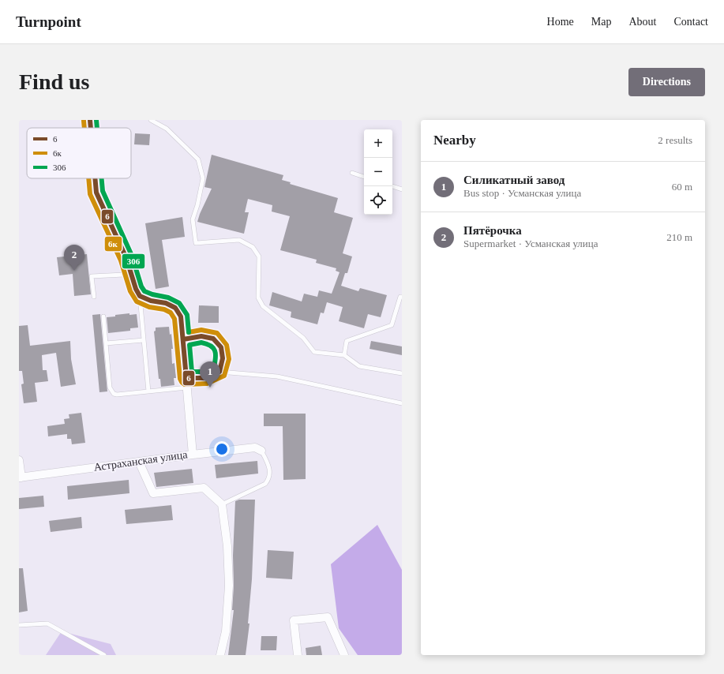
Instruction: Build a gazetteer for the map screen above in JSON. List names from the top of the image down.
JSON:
{
  "streets": {
    "street": ["Астраханская улица"]
  },
  "lines": ["transit line 6", "transit line 306", "transit line 6к"],
  "legend": ["6", "6к", "306"],
  "page": {
    "header": "Turnpoint",
    "nav": [
      "Home",
      "Map",
      "About",
      "Contact"
    ],
    "buttons": "Directions",
    "title": "Find us",
    "heading": ["Nearby", "2 results"],
    "map_buttons": ["+", "−"],
    "list": [
      {
        "mark": "1",
        "name": "Силикатный завод",
        "note": "Bus stop · Усманская улица",
        "value": "60 m"
      },
      {
        "mark": "2",
        "name": "Пятёрочка",
        "note": "Supermarket · Усманская улица",
        "value": "210 m"
      }
    ],
    "pins": ["2", "1"]
  }
}
